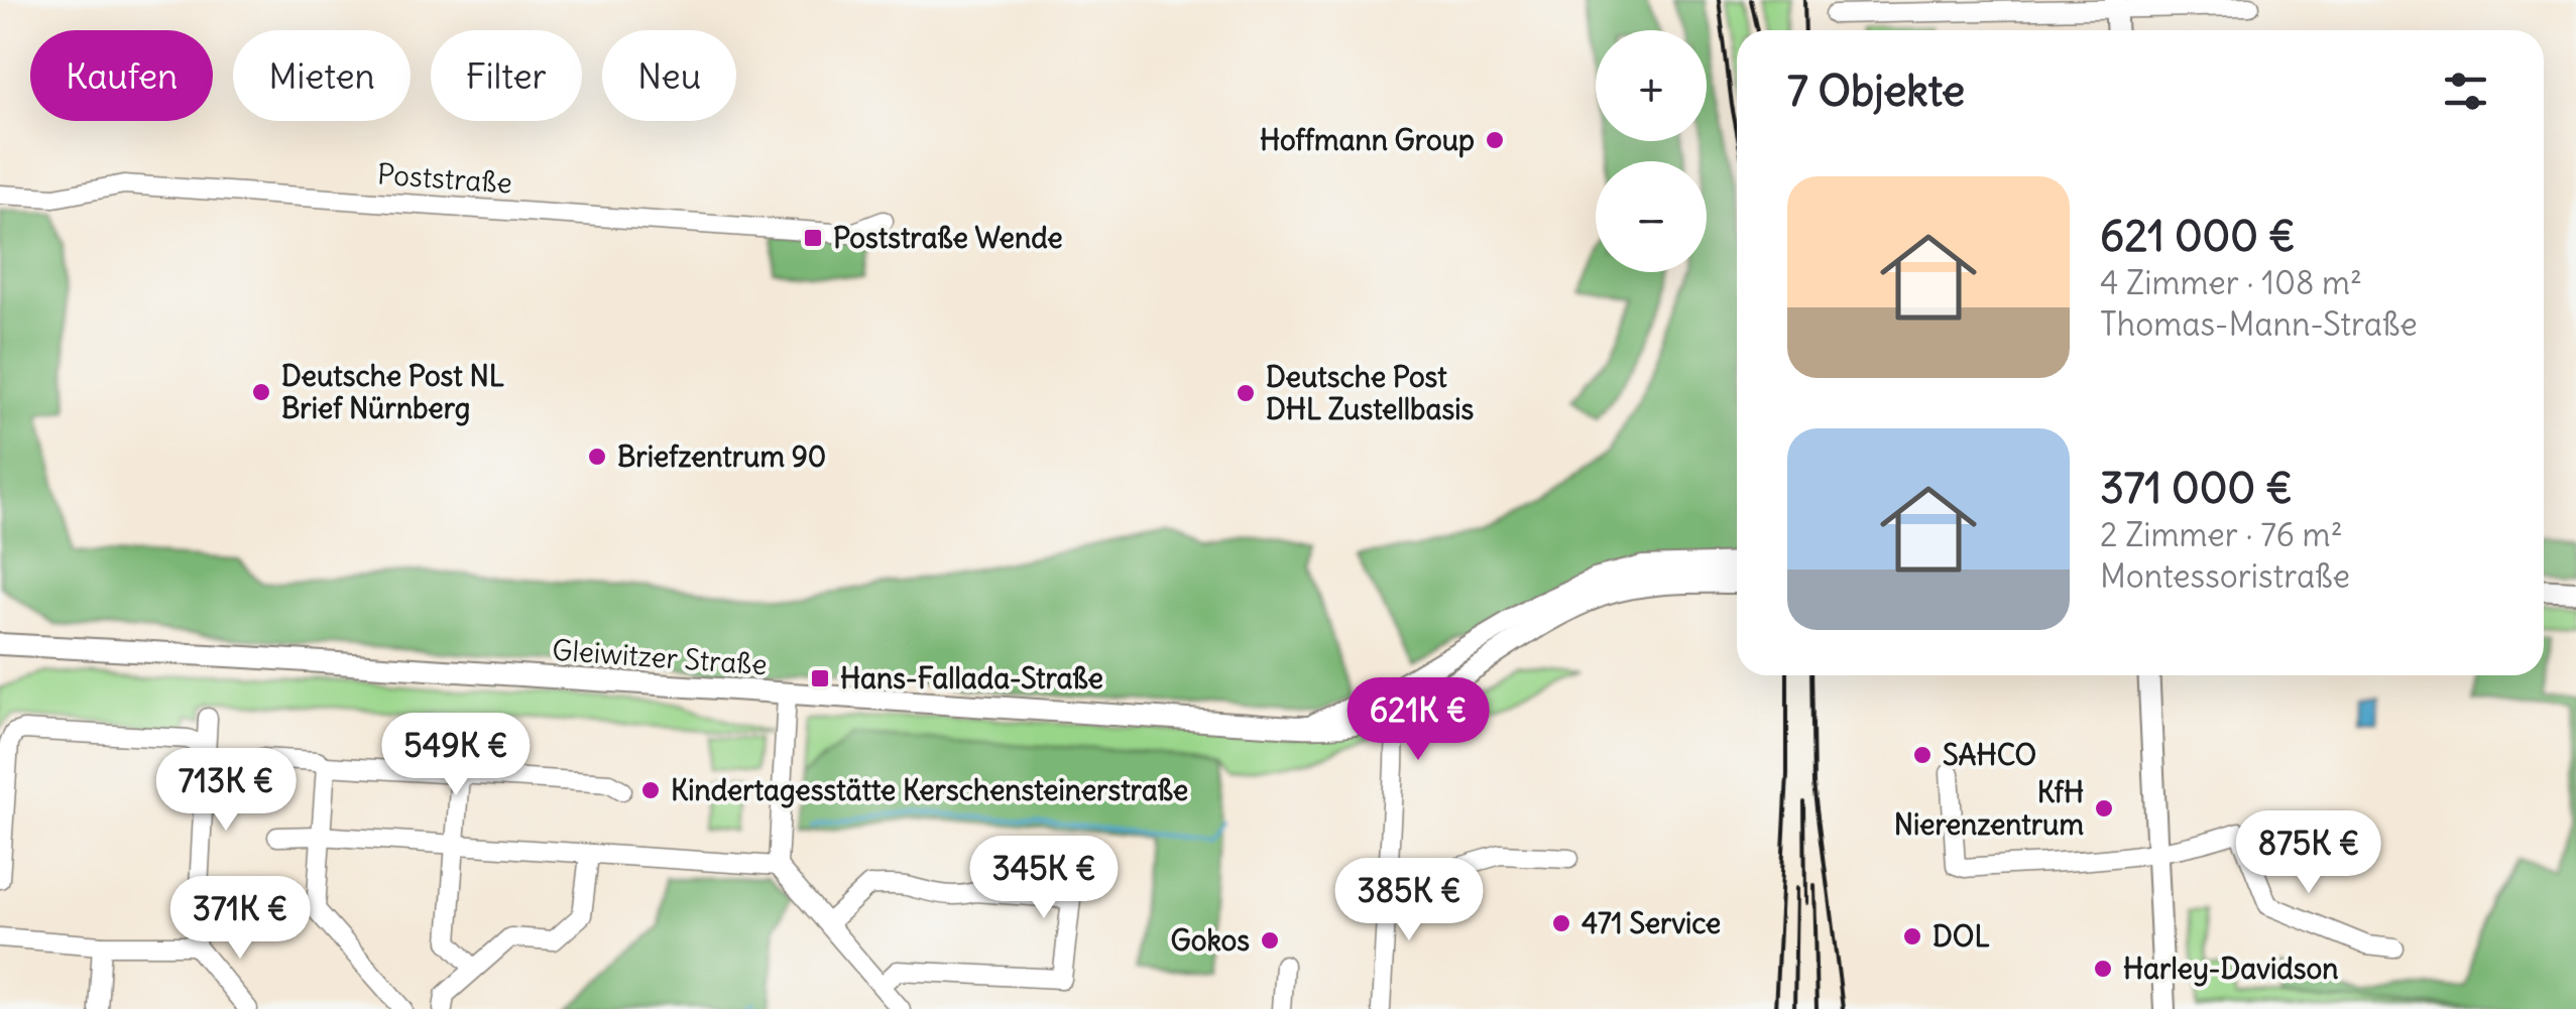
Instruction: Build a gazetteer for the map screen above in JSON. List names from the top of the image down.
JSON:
{
  "streets": {
    "main road": ["Gleiwitzer Straße"],
    "street": ["Poststraße"]
  },
  "places": {
    "other": [
      "Hoffmann Group",
      "Deutsche Post NL Brief Nürnberg",
      "Deutsche Post DHL Zustellbasis",
      "Briefzentrum 90",
      "SAHCO",
      "Kindertagesstätte Kerschensteinerstraße",
      "KfH Nierenzentrum",
      "471 Service",
      "DOL",
      "Gokos",
      "Harley-Davidson"
    ],
    "transit": ["Poststraße Wende", "Hans-Fallada-Straße"]
  },
  "page": {
    "map_buttons": ["+", "−"],
    "chip": [
      "Kaufen",
      "Mieten",
      "Filter",
      "Neu"
    ],
    "heading": "7 Objekte",
    "list": [
      {
        "name": "621 000 €",
        "note": "4 Zimmer · 108 m² · Thomas-Mann-Straße"
      },
      {
        "name": "371 000 €",
        "note": "2 Zimmer · 76 m² · Montessoristraße"
      }
    ],
    "price": [
      "621K €",
      "549K €",
      "713K €",
      "875K €",
      "345K €",
      "385K €",
      "371K €"
    ]
  }
}
